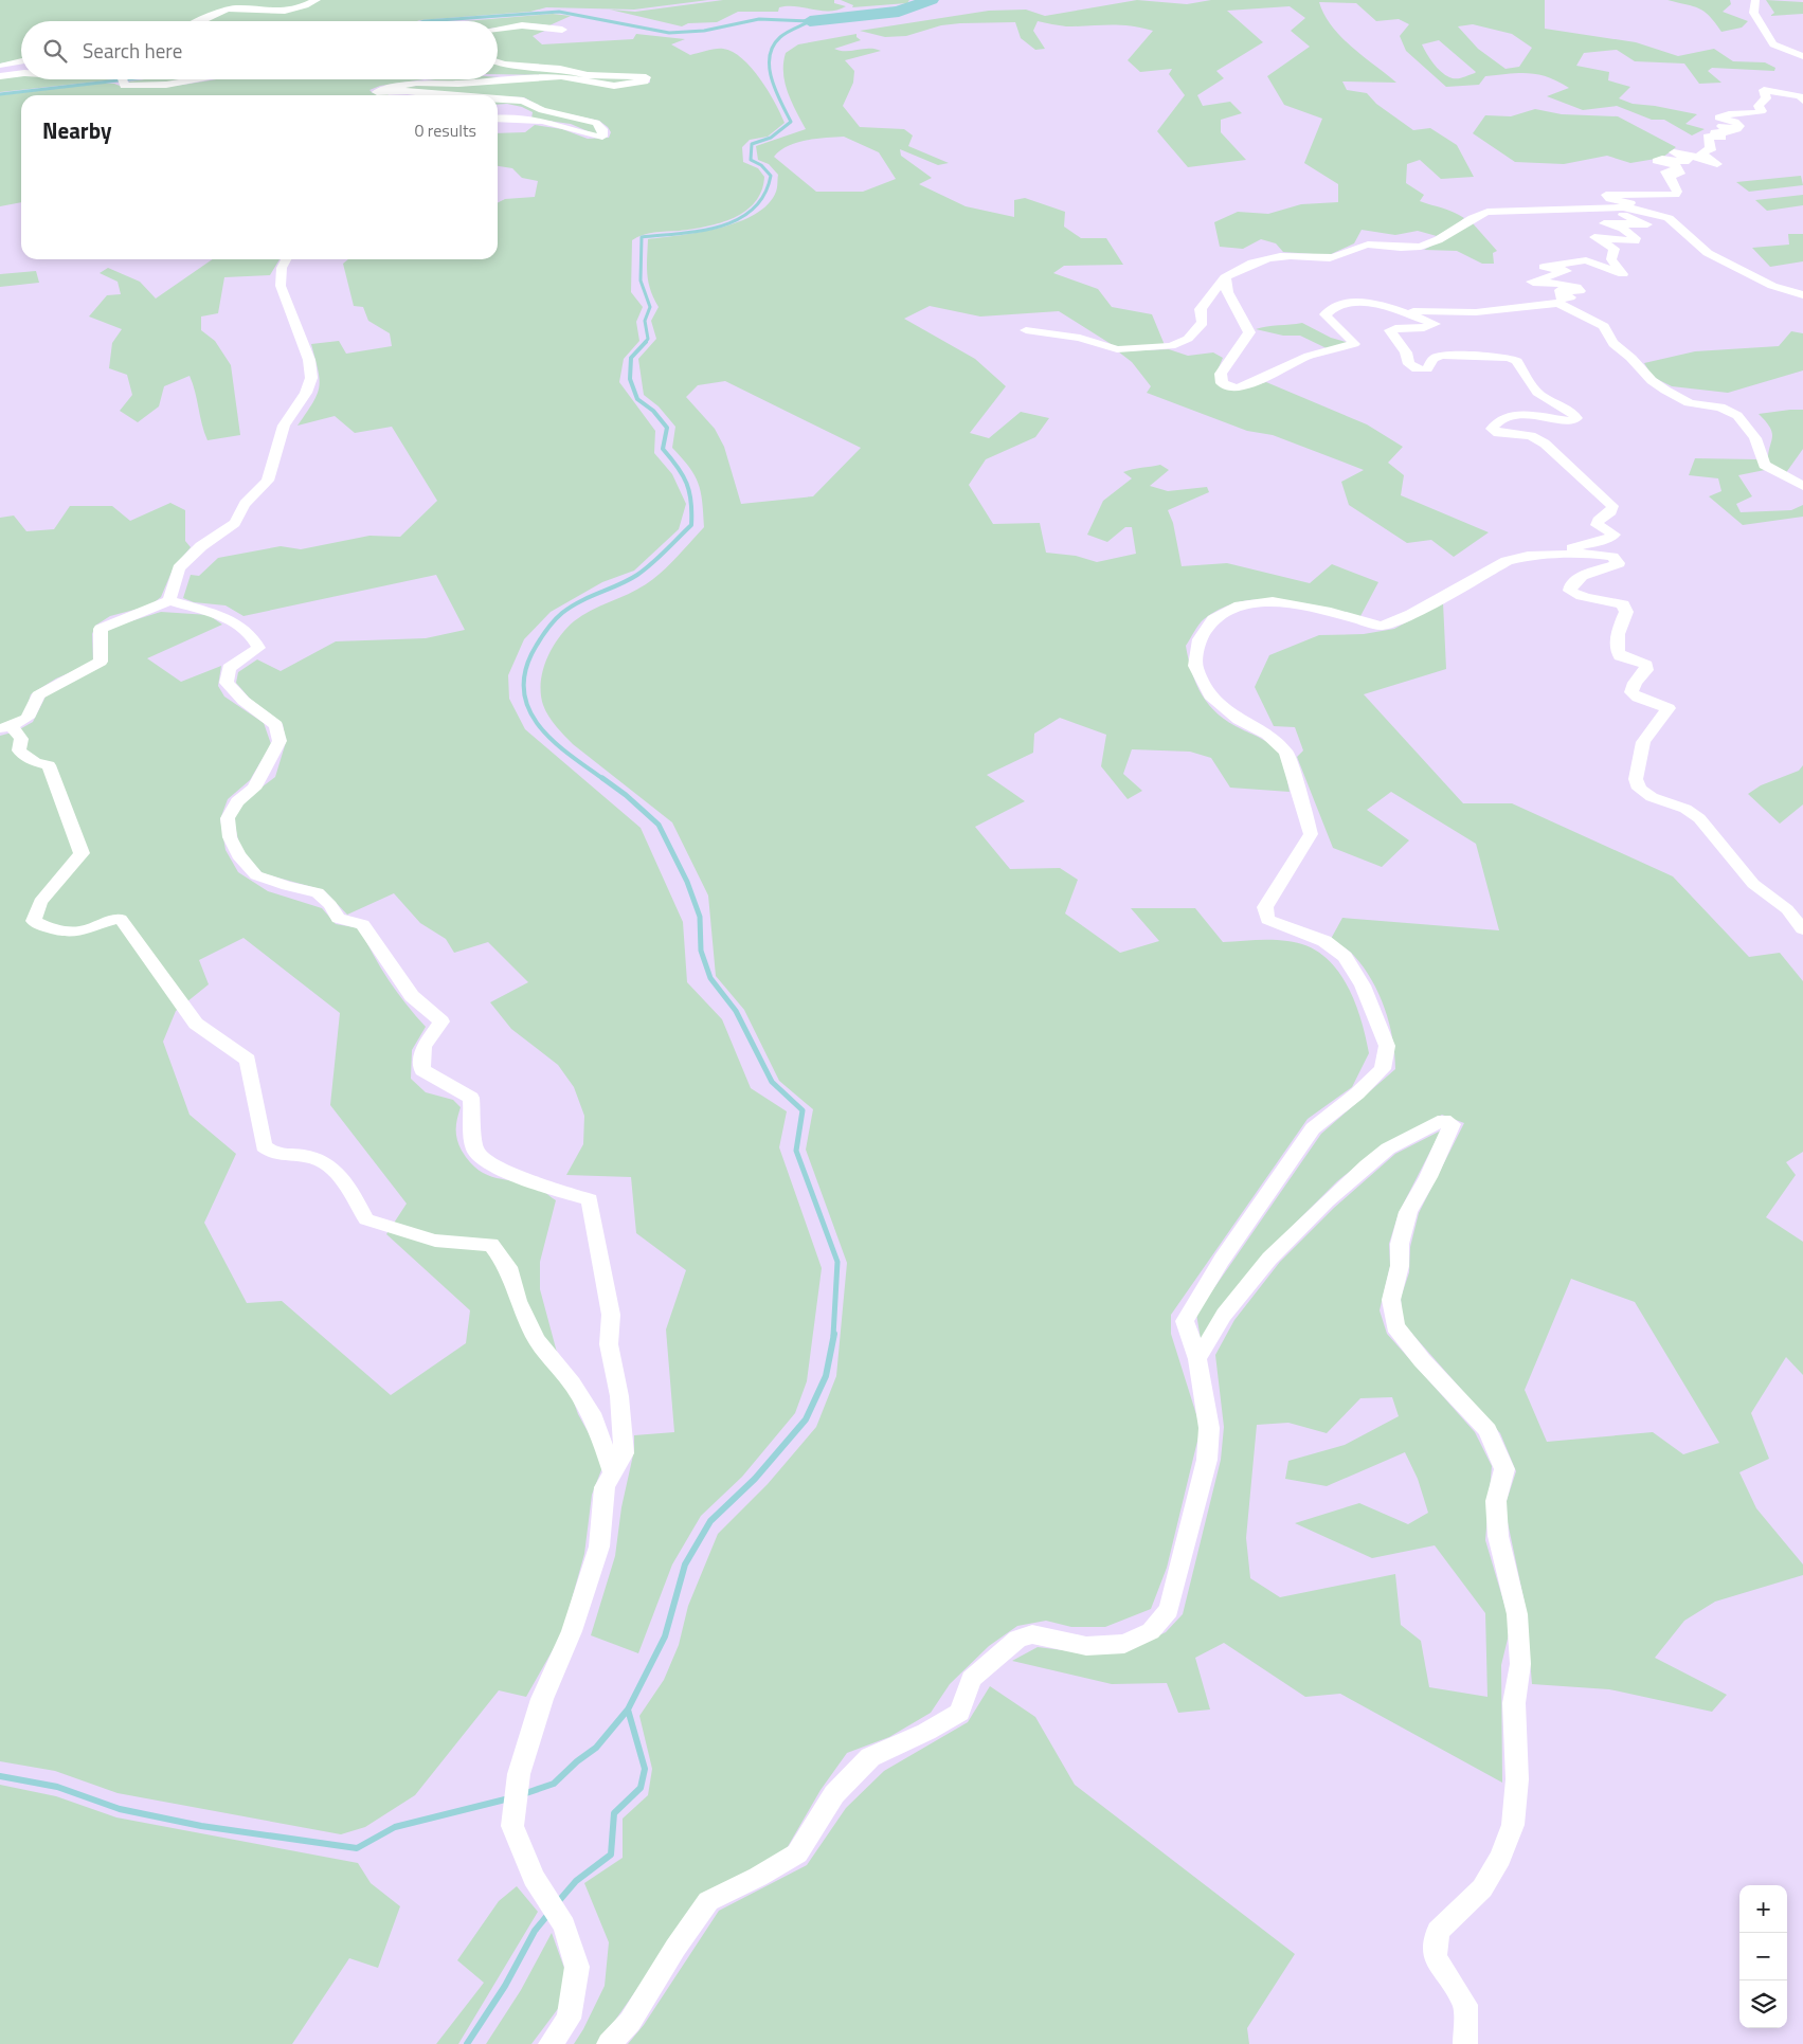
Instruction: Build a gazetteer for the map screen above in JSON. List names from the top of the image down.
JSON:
{
  "page": {
    "search": "Search here",
    "heading": ["Nearby", "0 results"],
    "map_buttons": ["+", "−"]
  }
}
